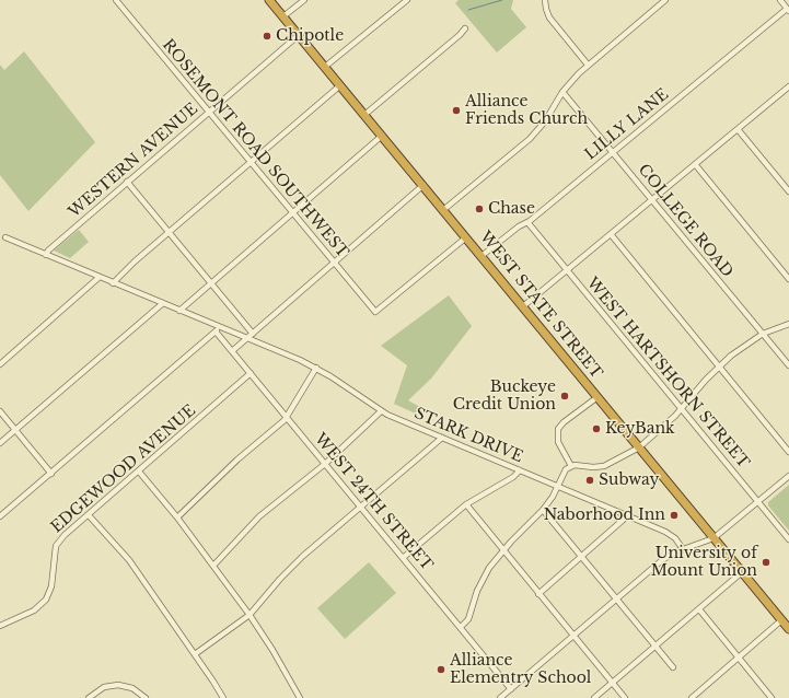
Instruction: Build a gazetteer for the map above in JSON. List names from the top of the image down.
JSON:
{
  "streets": {
    "highway": ["WEST STATE STREET"],
    "street": [
      "LILLY LANE",
      "ROSEMONT ROAD SOUTHWEST",
      "WESTERN AVENUE",
      "COLLEGE ROAD",
      "WEST HARTSHORN STREET",
      "STARK DRIVE",
      "EDGEWOOD AVENUE",
      "WEST 24TH STREET"
    ]
  },
  "crossings": [
    ["LILLY LANE", "COLLEGE ROAD"],
    ["LILLY LANE", "WEST STATE STREET"],
    ["LILLY LANE", "WEST HARTSHORN STREET"],
    ["ROSEMONT ROAD SOUTHWEST", "WESTERN AVENUE"],
    ["ROSEMONT ROAD SOUTHWEST", "WEST STATE STREET"],
    ["WESTERN AVENUE", "WEST STATE STREET"],
    ["WESTERN AVENUE", "STARK DRIVE"],
    ["STARK DRIVE", "WEST 24TH STREET"],
    ["EDGEWOOD AVENUE", "WEST 24TH STREET"]
  ],
  "places": [
    "Chipotle",
    "Alliance Friends Church",
    "Chase",
    "Buckeye Credit Union",
    "KeyBank",
    "Subway",
    "Naborhood Inn",
    "University of Mount Union",
    "Alliance Elementry School"
  ]
}
